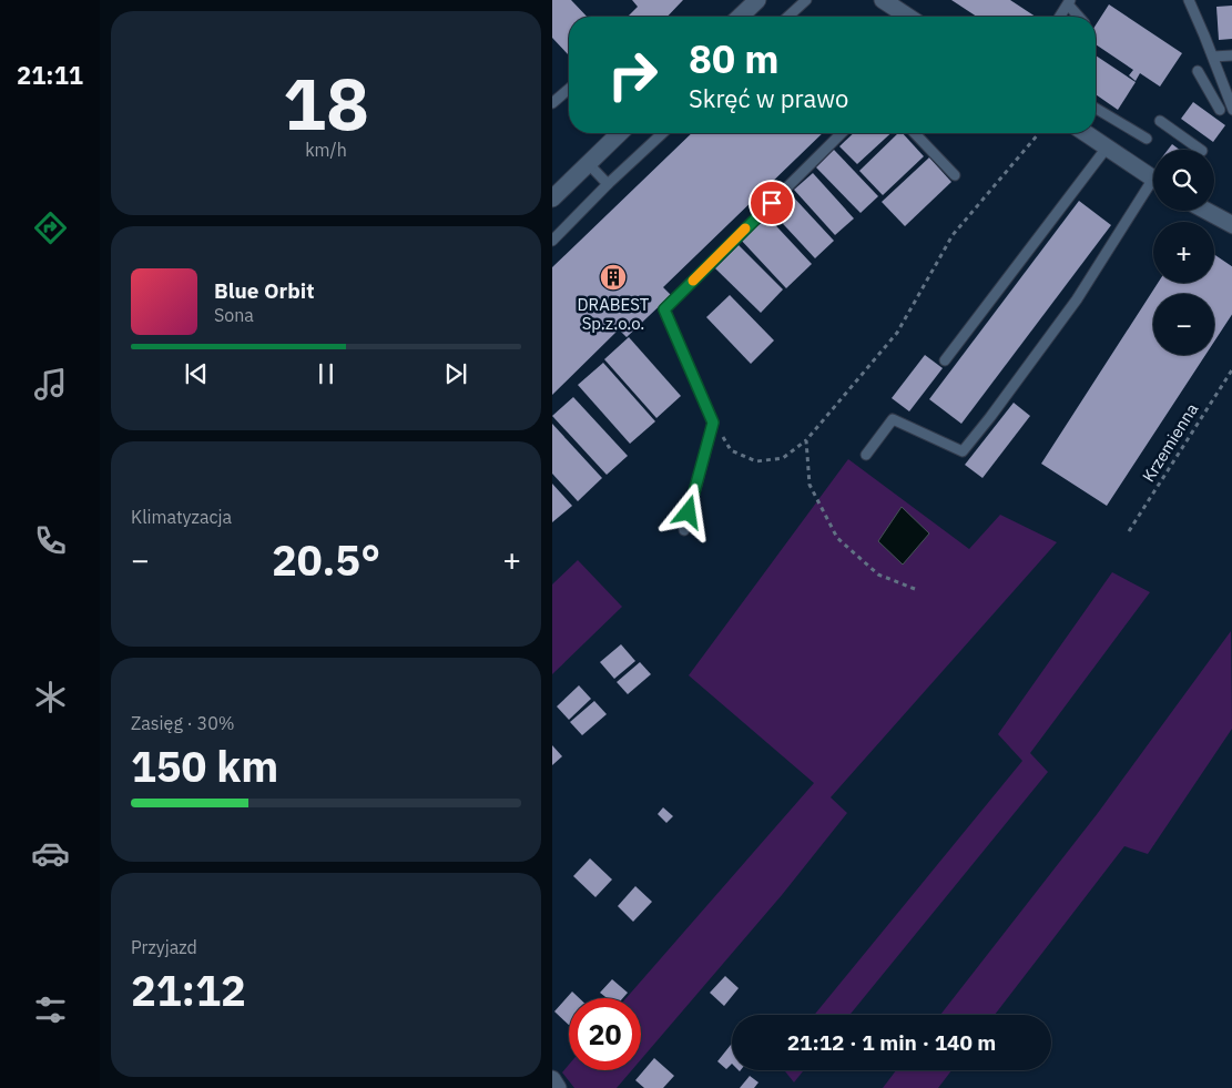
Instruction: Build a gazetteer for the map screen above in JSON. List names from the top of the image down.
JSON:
{
  "streets": {
    "path": ["Krzemienna"]
  },
  "places": {
    "building": ["DRABEST Sp.z.o.o."]
  },
  "page": {
    "tabs": "21:11",
    "tile": [
      ["18", "km/h"],
      "Klimatyzacja",
      ["Zasięg · 30%", "150 km"],
      ["Przyjazd", "21:12"]
    ],
    "turn": ["80 m", "Skręć w prawo"],
    "map_buttons": ["+", "−"],
    "song": ["Blue Orbit", "Sona"],
    "heat": ["−", "20.5°", "+"],
    "limit": "20",
    "trip": "21:12 · 1 min · 140 m"
  }
}
